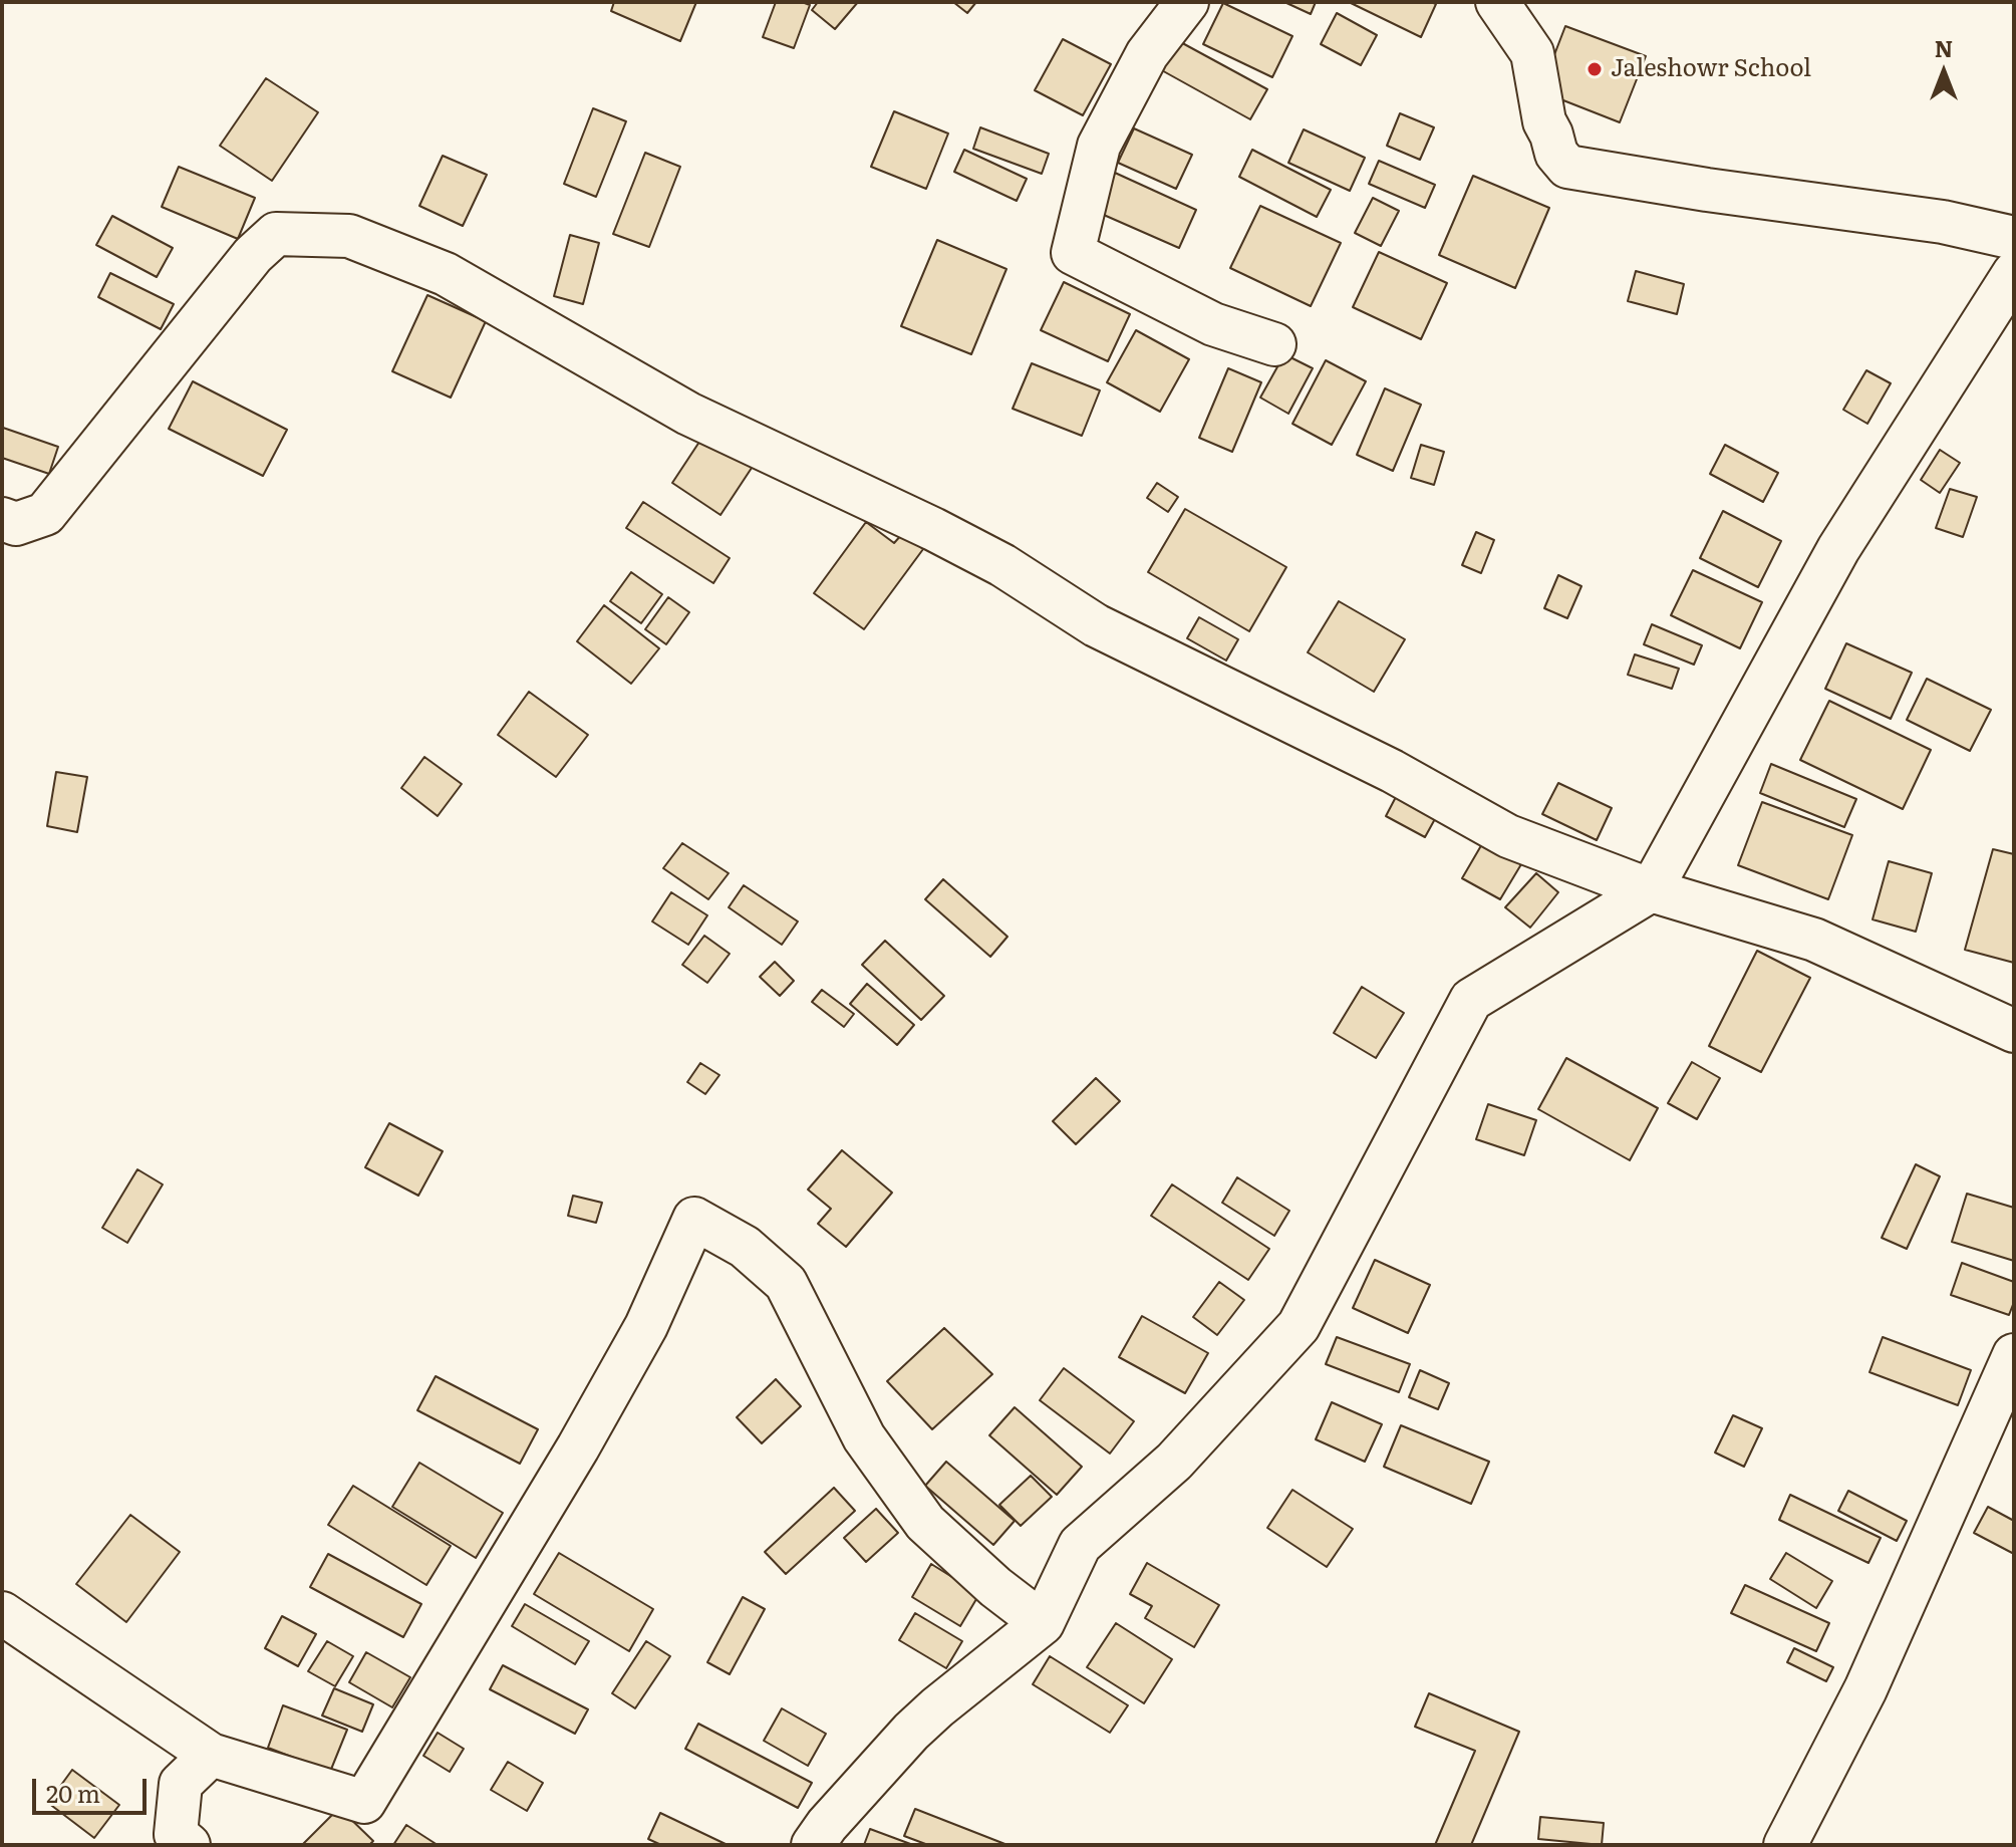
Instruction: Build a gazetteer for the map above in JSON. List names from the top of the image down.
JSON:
{
  "places": ["Jaleshowr School"],
  "scale_bar": "20 m",
  "north": "top"
}
